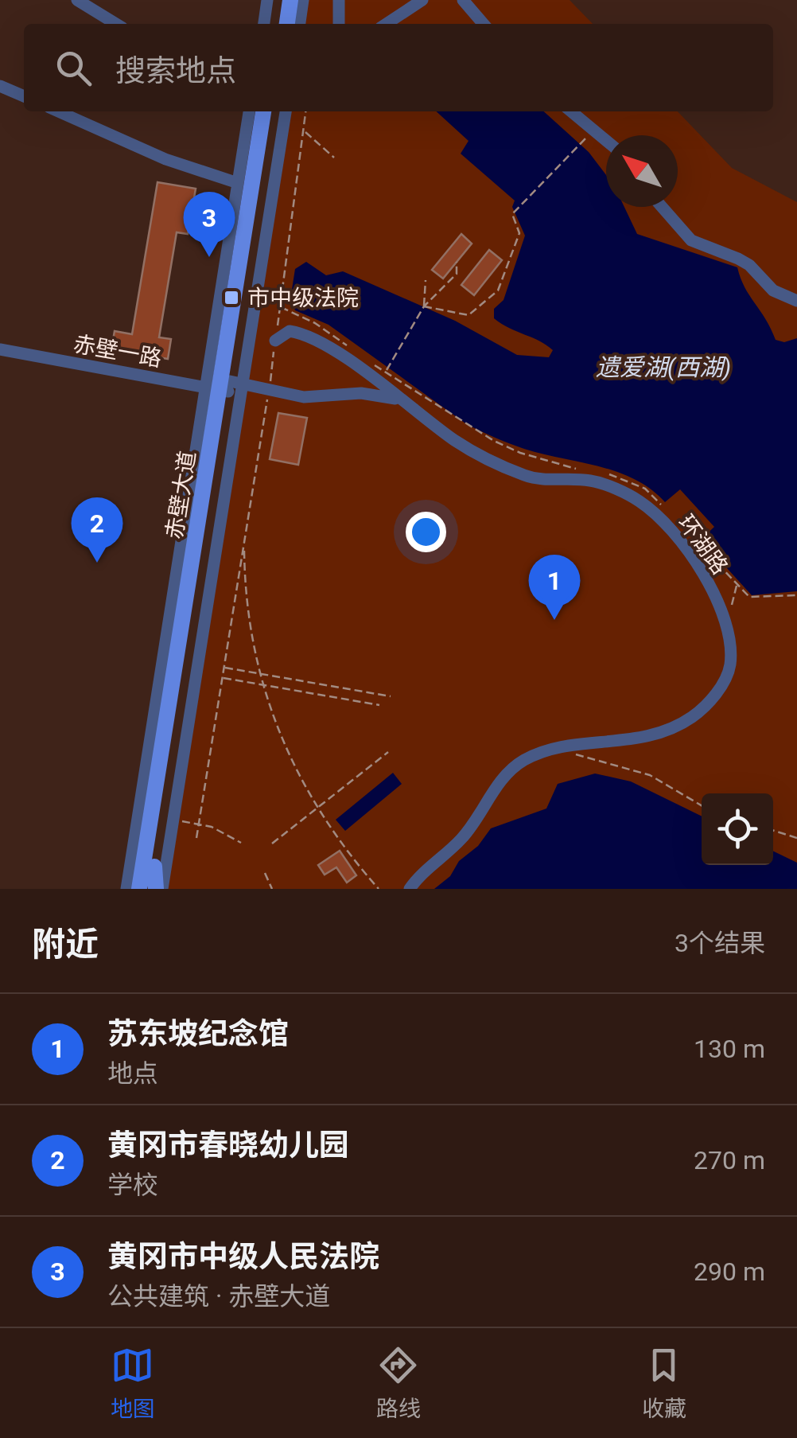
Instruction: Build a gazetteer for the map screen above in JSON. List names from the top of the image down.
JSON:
{
  "streets": {
    "main road": ["赤壁大道"],
    "street": ["赤壁一路", "环湖路"]
  },
  "crossings": [
    ["赤壁一路", "赤壁大道"],
    ["赤壁一路", "环湖路"]
  ],
  "water": ["遗爱湖(西湖)"],
  "places": {
    "transit": ["市中级法院"]
  },
  "north": "top left",
  "page": {
    "search": "搜索地点",
    "pins": ["3", "2", "1"],
    "heading": ["附近", "3个结果"],
    "list": [
      {
        "mark": "1",
        "name": "苏东坡纪念馆",
        "note": "地点",
        "value": "130 m"
      },
      {
        "mark": "2",
        "name": "黄冈市春晓幼儿园",
        "note": "学校",
        "value": "270 m"
      },
      {
        "mark": "3",
        "name": "黄冈市中级人民法院",
        "note": "公共建筑 · 赤壁大道",
        "value": "290 m"
      }
    ],
    "nav": ["地图", "路线", "收藏"]
  }
}
